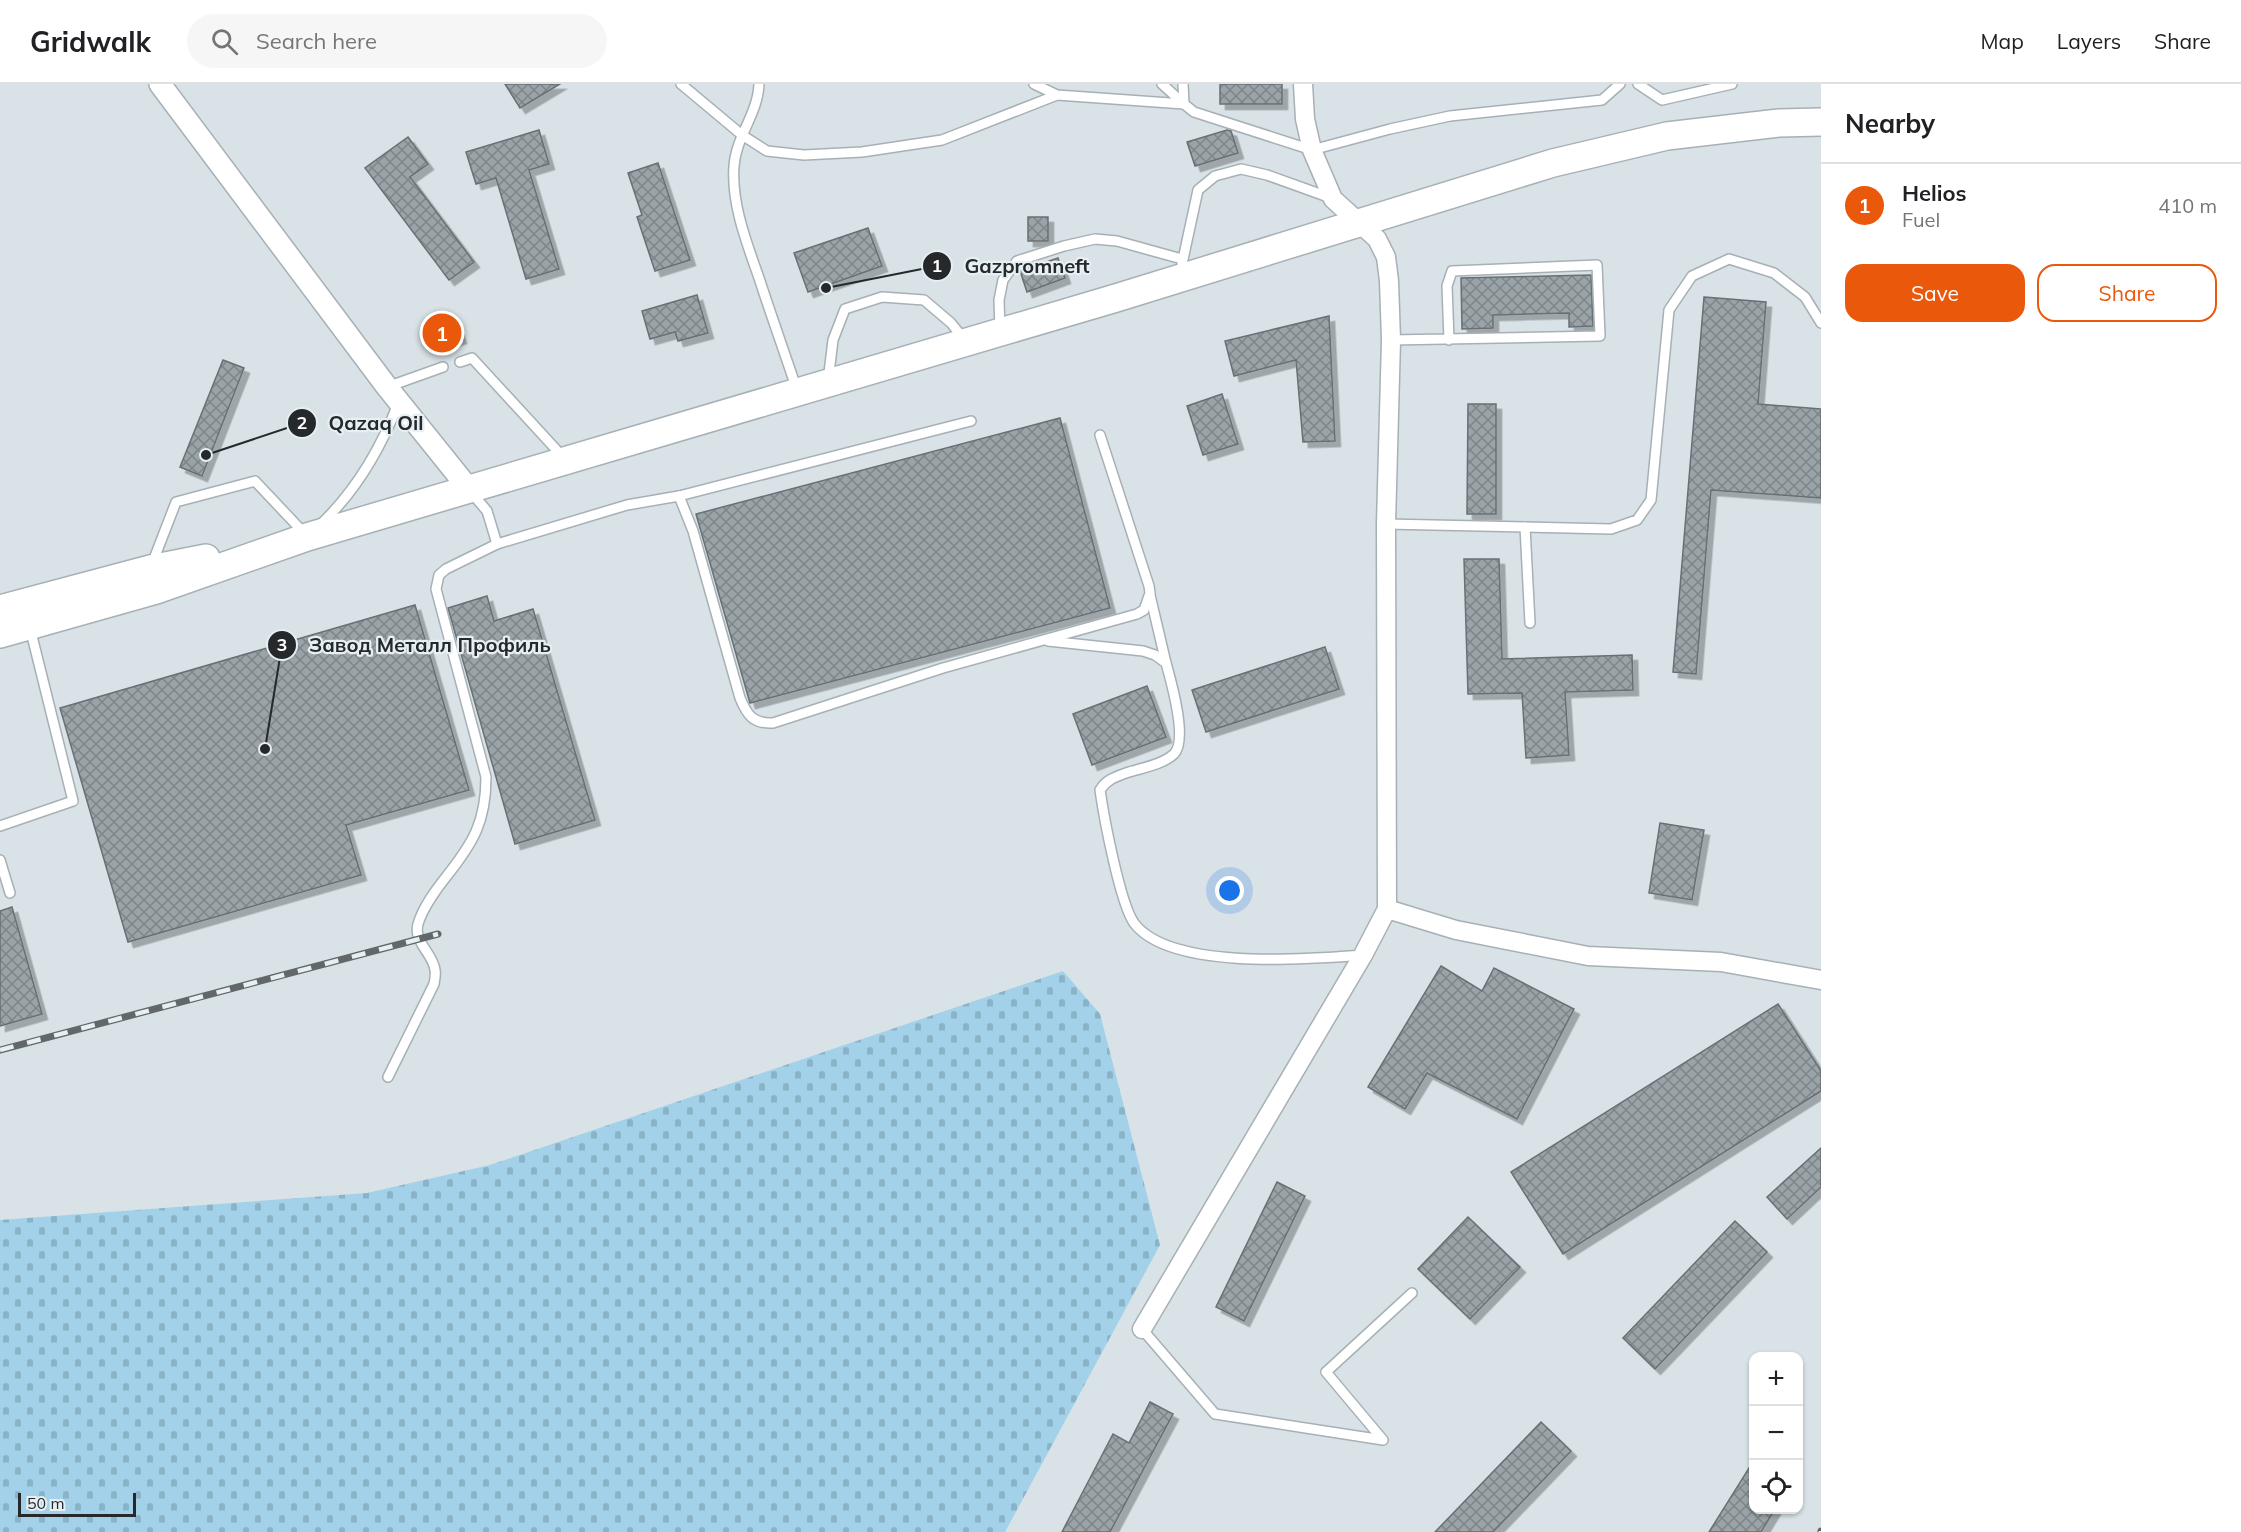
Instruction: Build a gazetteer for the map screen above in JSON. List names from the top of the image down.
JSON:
{
  "places": ["Gazpromneft", "Qazaq Oil", "Завод Металл Профиль"],
  "scale_bar": "50 m",
  "page": {
    "header": "Gridwalk",
    "search": "Search here",
    "nav": ["Map", "Layers", "Share"],
    "heading": "Nearby",
    "list": [
      {
        "mark": "1",
        "name": "Helios",
        "note": "Fuel",
        "value": "410 m"
      }
    ],
    "buttons": ["Save", "Share"],
    "pins": "1",
    "map_buttons": ["+", "−"],
    "scale": "50 m"
  }
}
